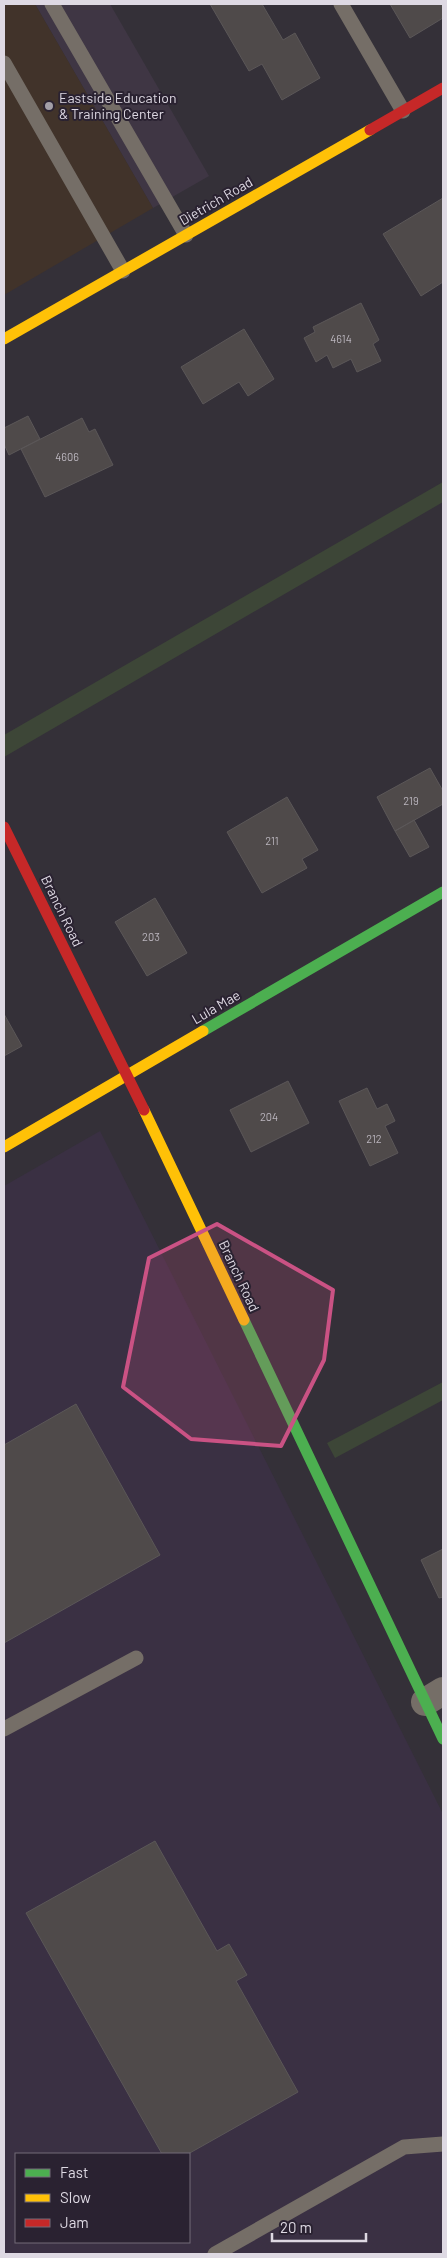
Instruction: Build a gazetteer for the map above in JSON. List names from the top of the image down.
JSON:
{
  "streets": {
    "street": ["Dietrich Road", "Branch Road", "Lula Mae"]
  },
  "crossings": [
    ["Branch Road", "Lula Mae"]
  ],
  "places": ["Eastside Education & Training Center"],
  "house_numbers": [
    "4614",
    "4606",
    "219",
    "211",
    "203",
    "204",
    "212"
  ],
  "legend": ["Fast", "Slow", "Jam"],
  "scale_bar": "20 m"
}
